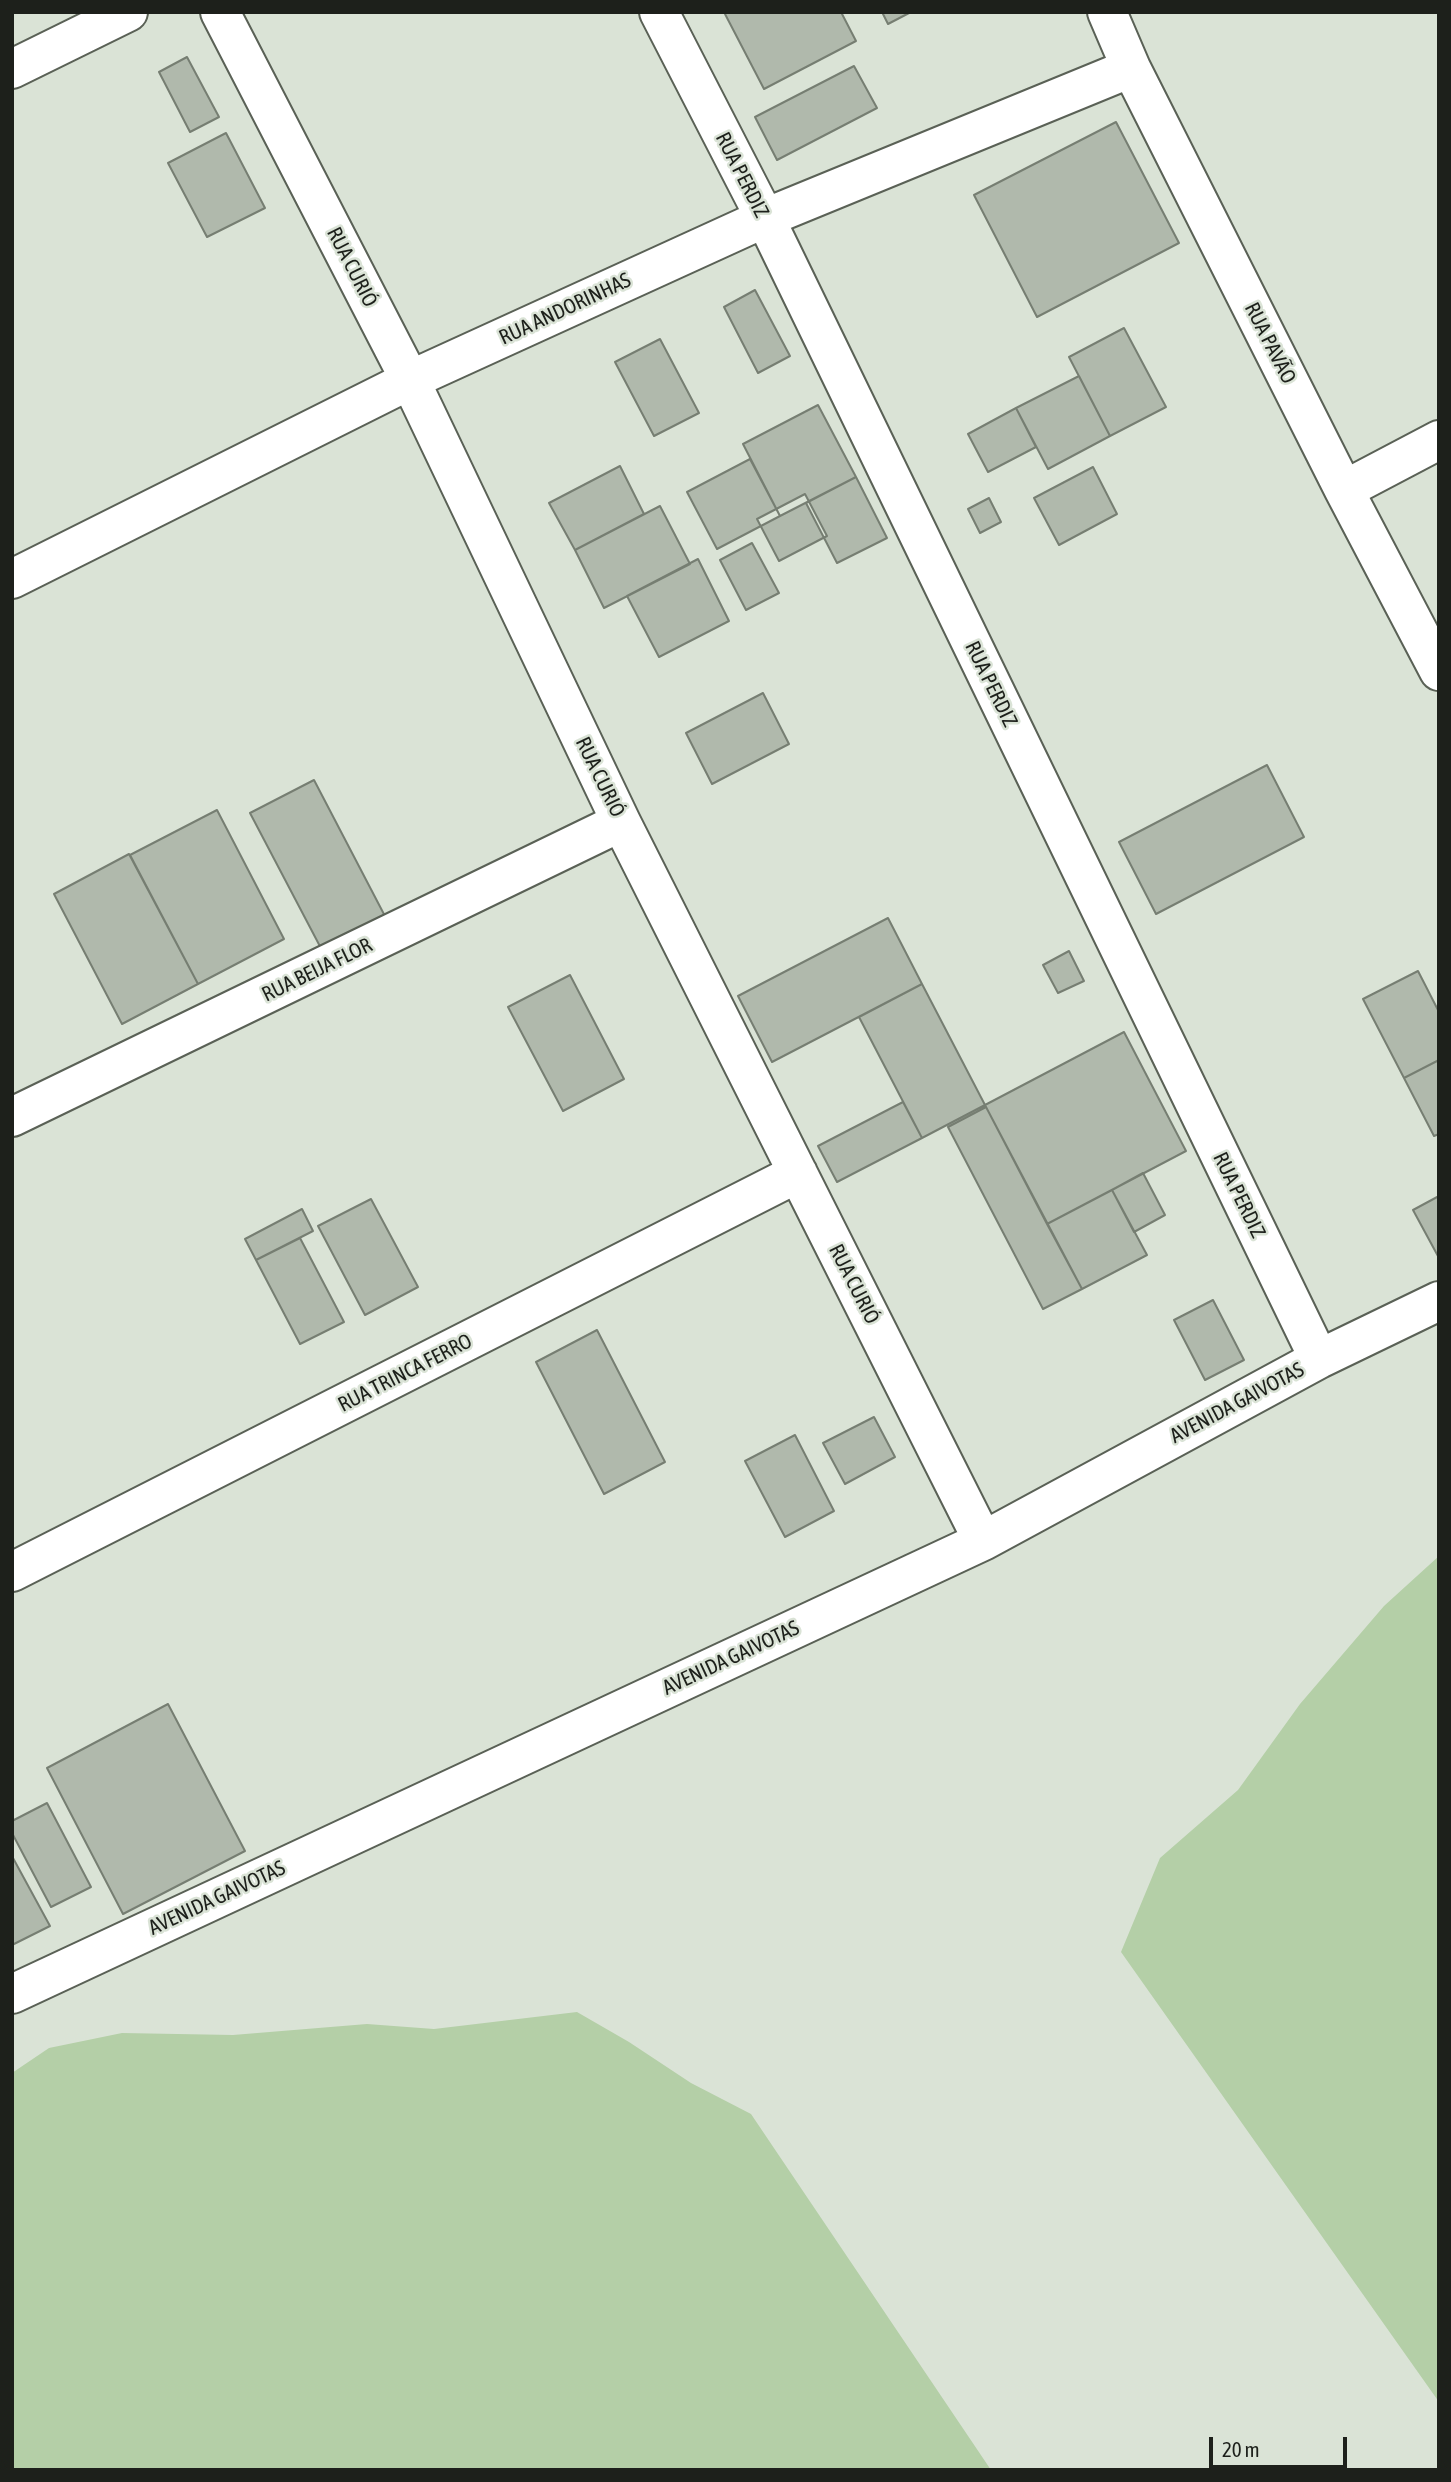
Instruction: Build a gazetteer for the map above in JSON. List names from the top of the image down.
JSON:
{
  "streets": {
    "street": [
      "RUA PERDIZ",
      "RUA CURIÓ",
      "RUA ANDORINHAS",
      "RUA PAVÃO",
      "RUA BEIJA FLOR",
      "RUA TRINCA FERRO",
      "AVENIDA GAIVOTAS"
    ]
  },
  "crossings": [
    ["RUA PERDIZ", "RUA ANDORINHAS"],
    ["RUA PERDIZ", "AVENIDA GAIVOTAS"],
    ["RUA CURIÓ", "RUA ANDORINHAS"],
    ["RUA CURIÓ", "RUA BEIJA FLOR"],
    ["RUA CURIÓ", "RUA TRINCA FERRO"],
    ["RUA CURIÓ", "AVENIDA GAIVOTAS"],
    ["RUA ANDORINHAS", "RUA PAVÃO"]
  ],
  "scale_bar": "20 m"
}
